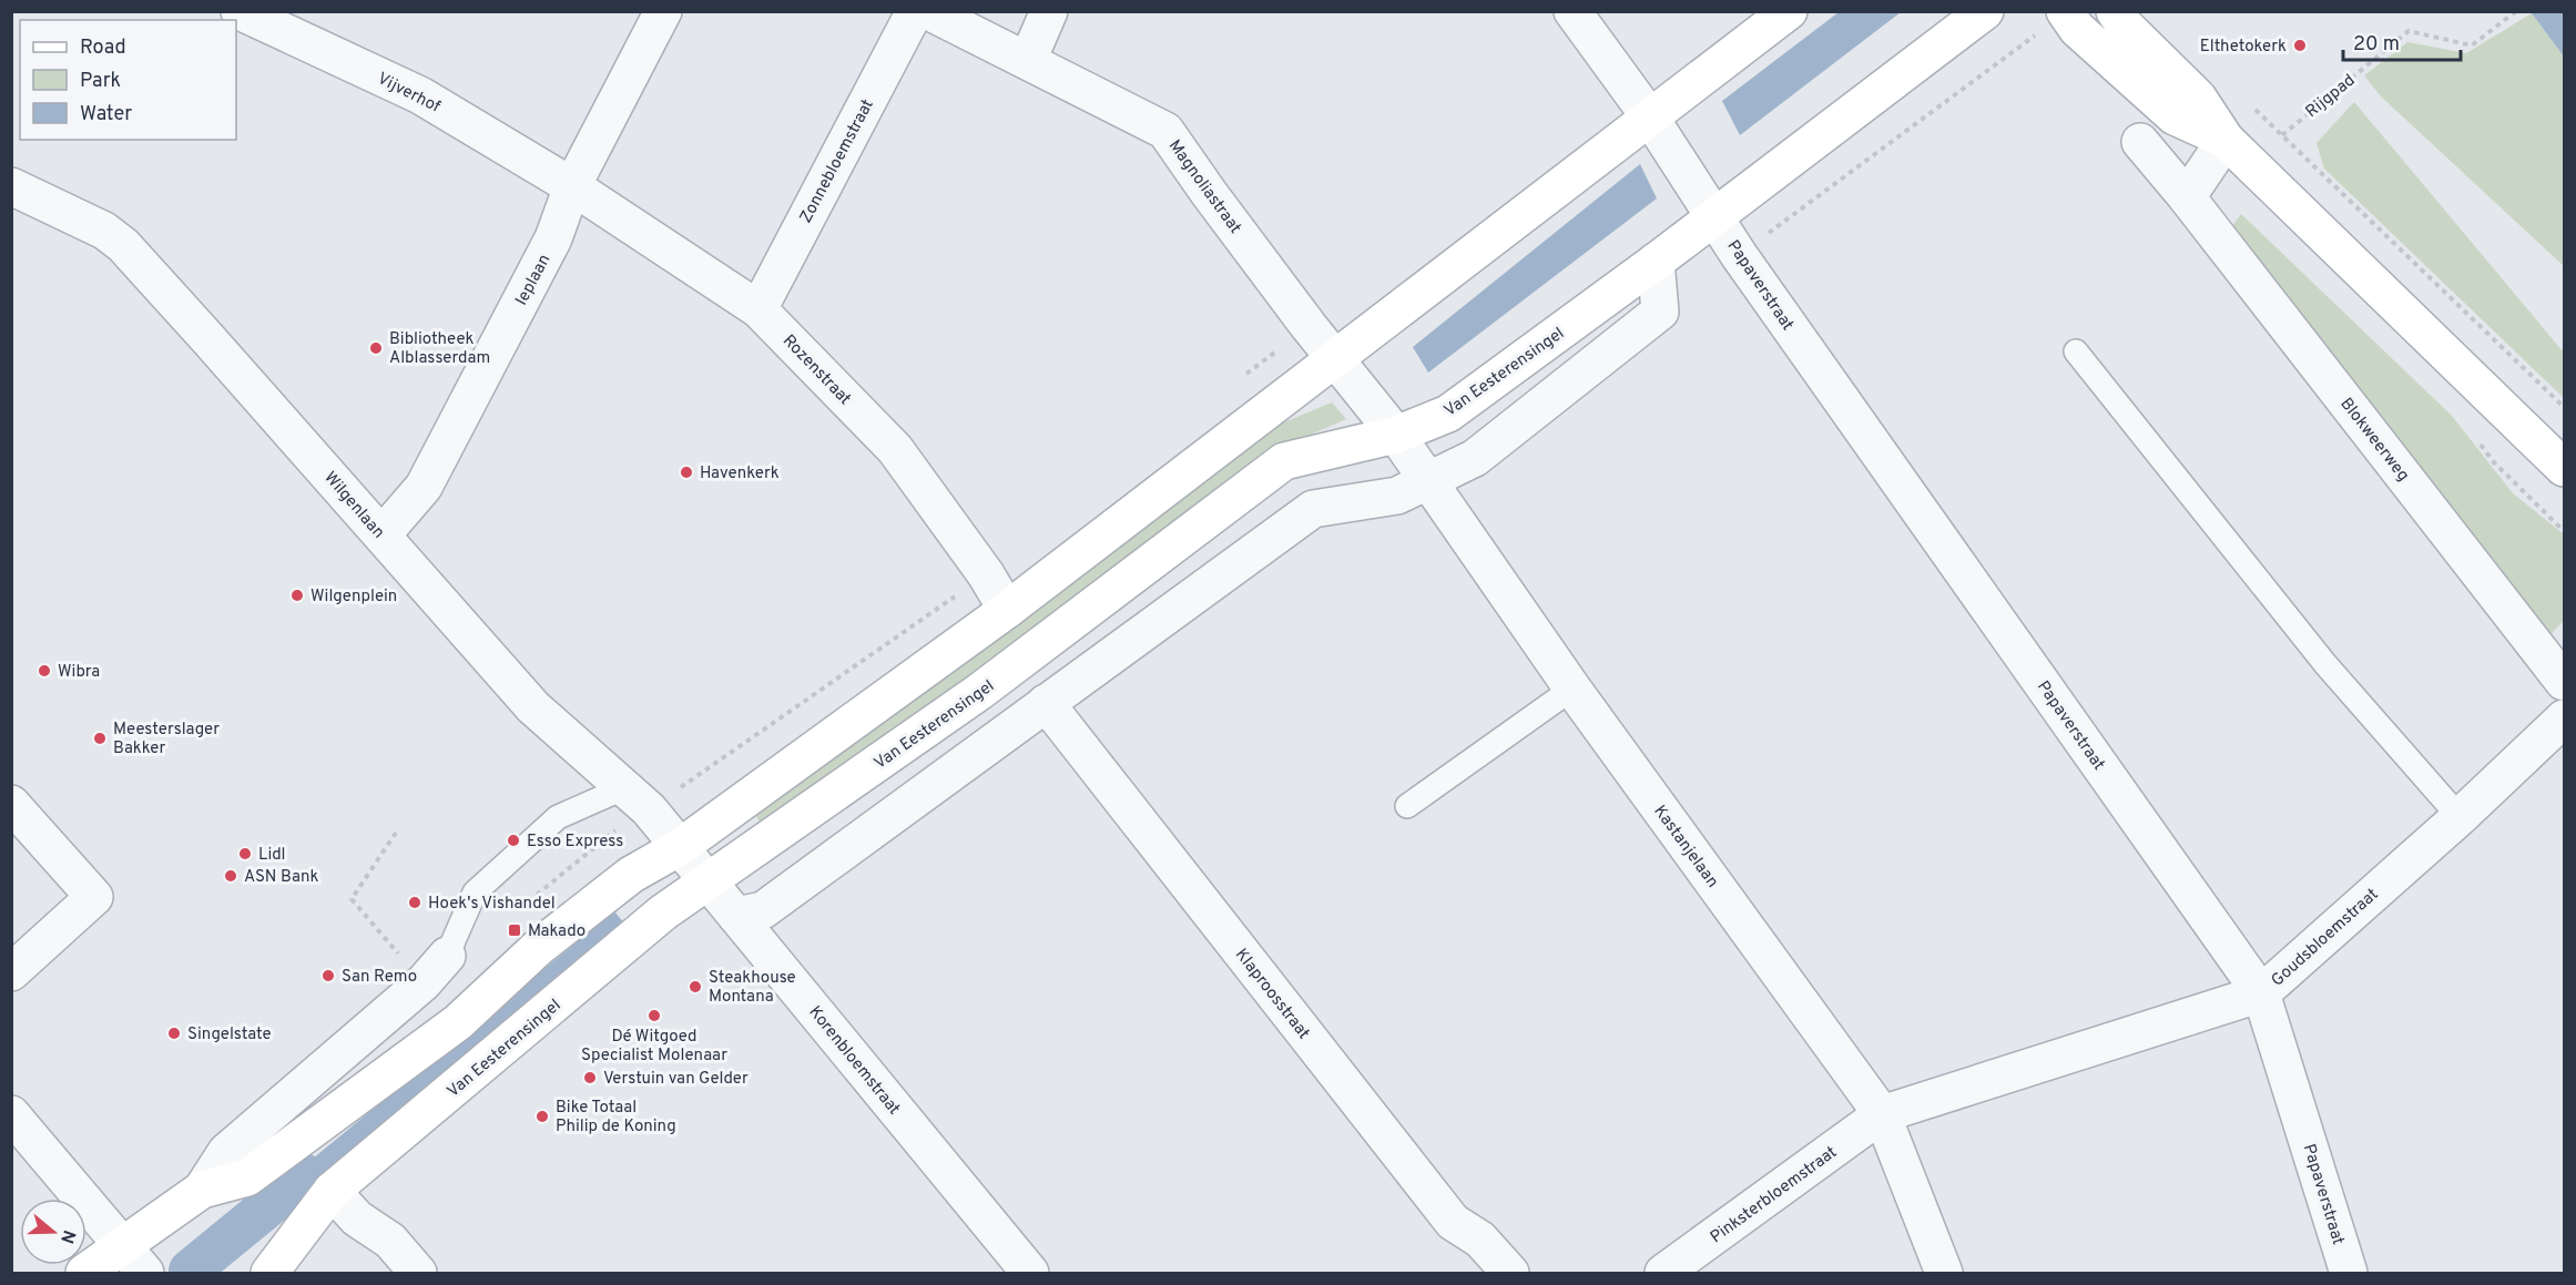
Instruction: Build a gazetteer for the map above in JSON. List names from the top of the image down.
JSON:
{
  "streets": {
    "street": [
      "Vijverhof",
      "Zonnebloemstraat",
      "Magnoliastraat",
      "Ieplaan",
      "Papaverstraat",
      "Rozenstraat",
      "Van Eesterensingel",
      "Blokweerweg",
      "Wilgenlaan",
      "Kastanjelaan",
      "Goudsbloemstraat",
      "Klaproosstraat",
      "Korenbloemstraat",
      "Pinksterbloemstraat"
    ],
    "path": ["Rijgpad"]
  },
  "crossings": [
    ["Vijverhof", "Ieplaan"],
    ["Vijverhof", "Rozenstraat"],
    ["Zonnebloemstraat", "Rozenstraat"],
    ["Magnoliastraat", "Van Eesterensingel"],
    ["Magnoliastraat", "Kastanjelaan"],
    ["Ieplaan", "Rozenstraat"],
    ["Ieplaan", "Wilgenlaan"],
    ["Papaverstraat", "Van Eesterensingel"],
    ["Papaverstraat", "Goudsbloemstraat"],
    ["Van Eesterensingel", "Kastanjelaan"],
    ["Van Eesterensingel", "Korenbloemstraat"],
    ["Wilgenlaan", "Korenbloemstraat"],
    ["Kastanjelaan", "Goudsbloemstraat"],
    ["Kastanjelaan", "Pinksterbloemstraat"],
    ["Goudsbloemstraat", "Pinksterbloemstraat"]
  ],
  "places": {
    "other": [
      "Elthetokerk",
      "Bibliotheek Alblasserdam",
      "Havenkerk",
      "Wilgenplein",
      "Wibra",
      "Meesterslager Bakker",
      "Esso Express",
      "Lidl",
      "ASN Bank",
      "Hoek's Vishandel",
      "San Remo",
      "Steakhouse Montana",
      "Dé Witgoed Specialist Molenaar",
      "Singelstate",
      "Verstuin van Gelder",
      "Bike Totaal Philip de Koning"
    ],
    "transit": ["Makado"]
  },
  "legend": ["Road", "Park", "Water"],
  "scale_bar": "20 m",
  "north": "right"
}
